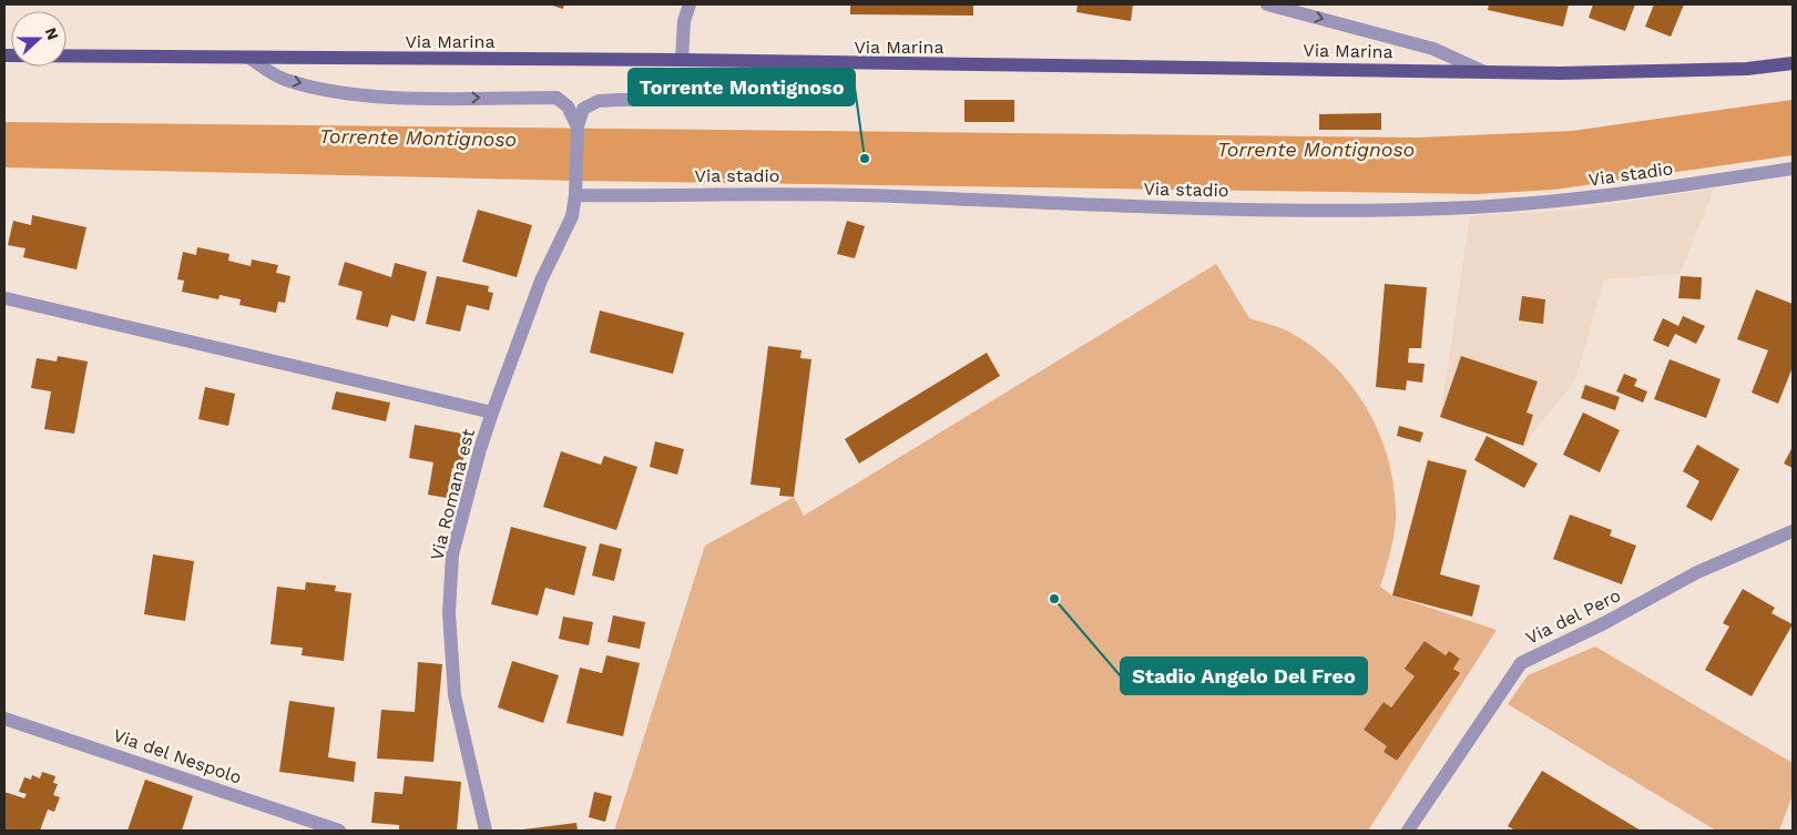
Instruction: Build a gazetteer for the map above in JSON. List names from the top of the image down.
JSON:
{
  "streets": {
    "main road": ["Via Marina"],
    "street": [
      "Via stadio",
      "Via Romana est",
      "Via del Pero",
      "Via del Nespolo"
    ]
  },
  "crossings": [
    ["Via stadio", "Via Romana est"]
  ],
  "water": ["Torrente Montignoso"],
  "places": ["Torrente Montignoso", "Stadio Angelo Del Freo"],
  "north": "right"
}
